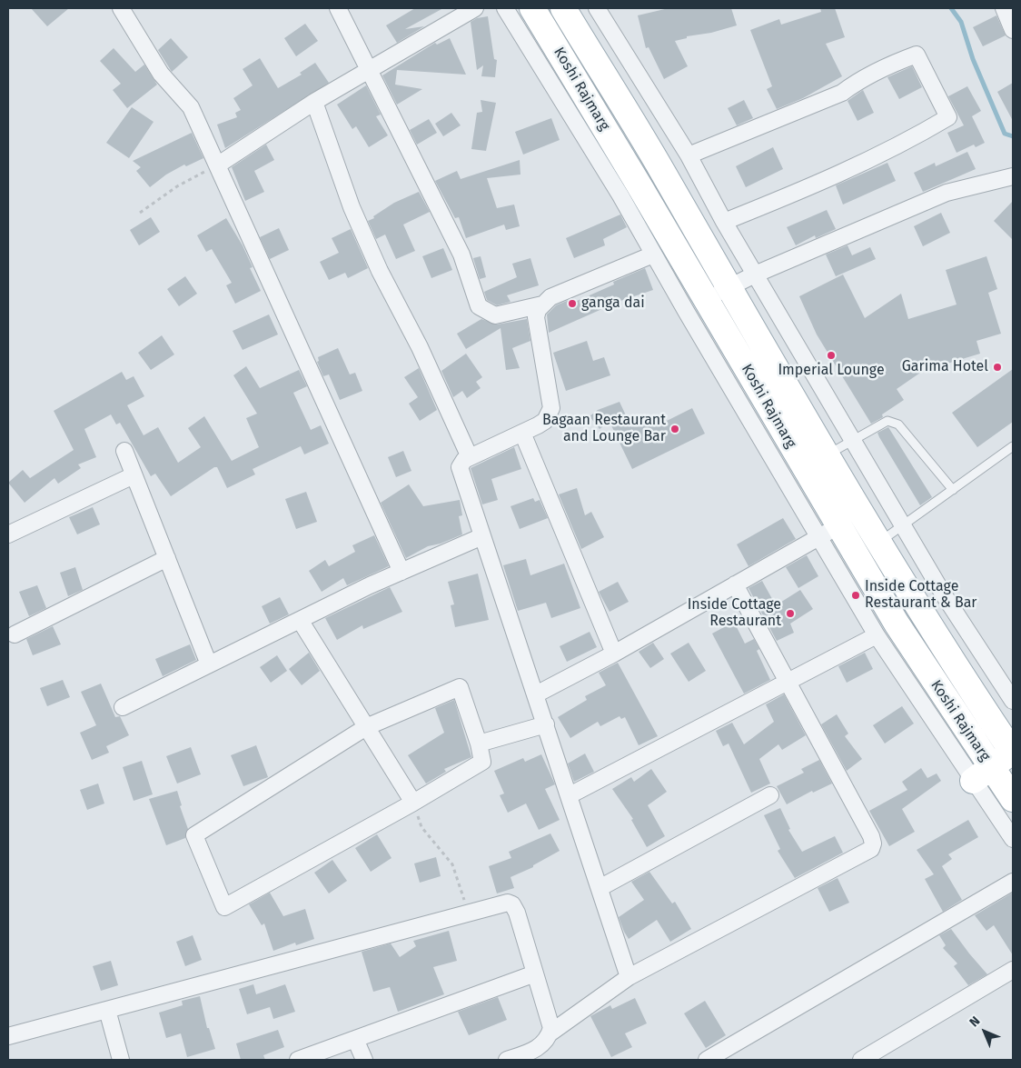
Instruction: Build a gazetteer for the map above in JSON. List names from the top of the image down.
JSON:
{
  "streets": {
    "main road": ["Koshi Rajmarg"]
  },
  "places": [
    "ganga dai",
    "Imperial Lounge",
    "Garima Hotel",
    "Bagaan Restaurant and Lounge Bar",
    "Inside Cottage Restaurant & Bar",
    "Inside Cottage Restaurant"
  ],
  "north": "top left"
}
